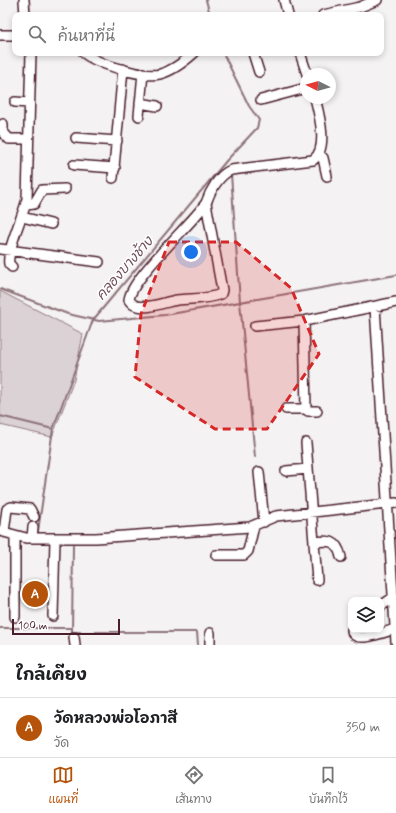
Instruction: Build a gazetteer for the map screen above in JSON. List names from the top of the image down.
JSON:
{
  "water": ["คลองบางช้าง"],
  "scale_bar": "100 m",
  "north": "left",
  "page": {
    "search": "ค้นหาที่นี่",
    "pins": "A",
    "scale": "100 m",
    "heading": "ใกล้เคียง",
    "list": [
      {
        "mark": "A",
        "name": "วัดหลวงพ่อโอภาสี",
        "note": "วัด",
        "value": "350 m"
      }
    ],
    "nav": ["แผนที่", "เส้นทาง", "บันทึกไว้"]
  }
}
